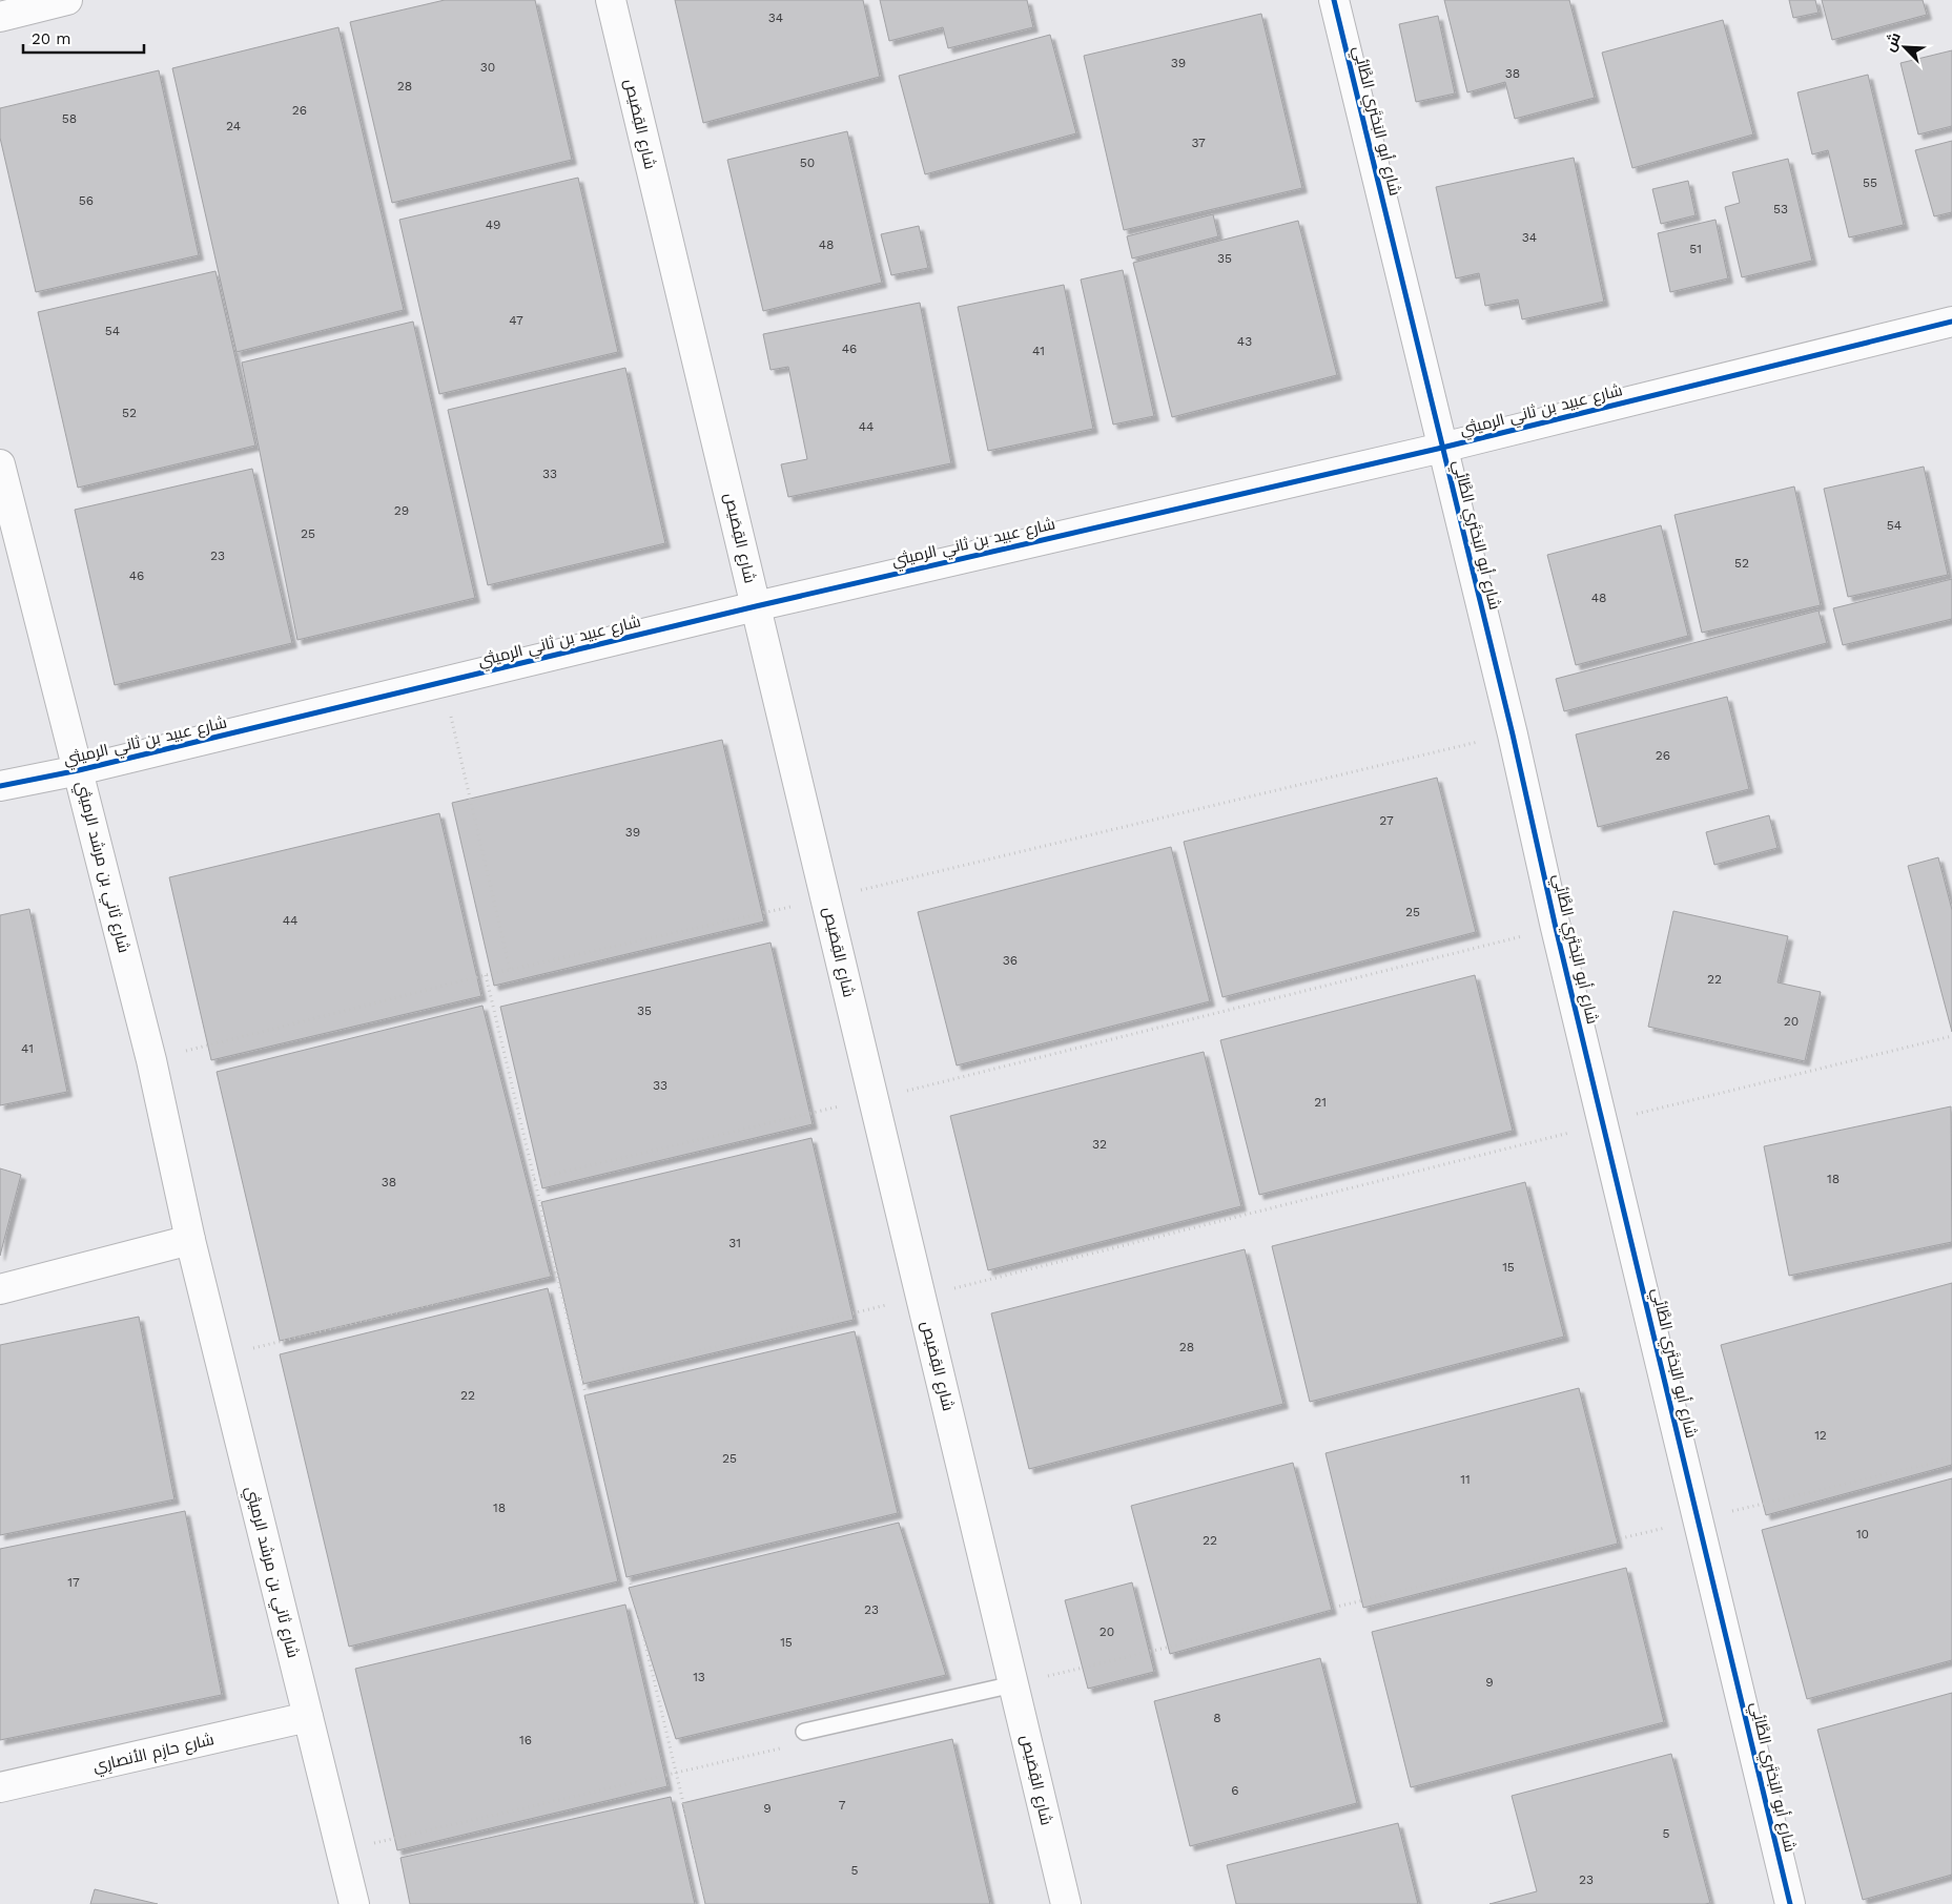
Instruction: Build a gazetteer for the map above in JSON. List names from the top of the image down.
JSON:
{
  "streets": {
    "street": [
      "شارع أبو البَختَرِي الطَّائِي",
      "شارع القِصَيص",
      "شارع عبيد بن ثاني الرميثي",
      "شارع ثاني بن مرشد الرميثي",
      "شارع حازِم الأنصارِي"
    ]
  },
  "crossings": [
    ["شارع أبو البَختَرِي الطَّائِي", "شارع عبيد بن ثاني الرميثي"],
    ["شارع القِصَيص", "شارع عبيد بن ثاني الرميثي"],
    ["شارع عبيد بن ثاني الرميثي", "شارع ثاني بن مرشد الرميثي"],
    ["شارع ثاني بن مرشد الرميثي", "شارع حازِم الأنصارِي"]
  ],
  "house_numbers": [
    "34",
    "39",
    "30",
    "38",
    "28",
    "26",
    "58",
    "24",
    "37",
    "50",
    "55",
    "56",
    "53",
    "49",
    "34",
    "48",
    "51",
    "35",
    "47",
    "54",
    "43",
    "46",
    "41",
    "52",
    "44",
    "33",
    "29",
    "54",
    "25",
    "23",
    "52",
    "46",
    "48",
    "26",
    "27",
    "39",
    "25",
    "44",
    "36",
    "22",
    "35",
    "20",
    "41",
    "33",
    "21",
    "32",
    "18",
    "38",
    "31",
    "15",
    "28",
    "22",
    "12",
    "25",
    "11",
    "18",
    "10",
    "22",
    "17",
    "23",
    "20",
    "15",
    "13",
    "9",
    "8",
    "16",
    "6",
    "7",
    "9",
    "5",
    "5",
    "23"
  ],
  "scale_bar": "20 m",
  "north": "top left"
}
